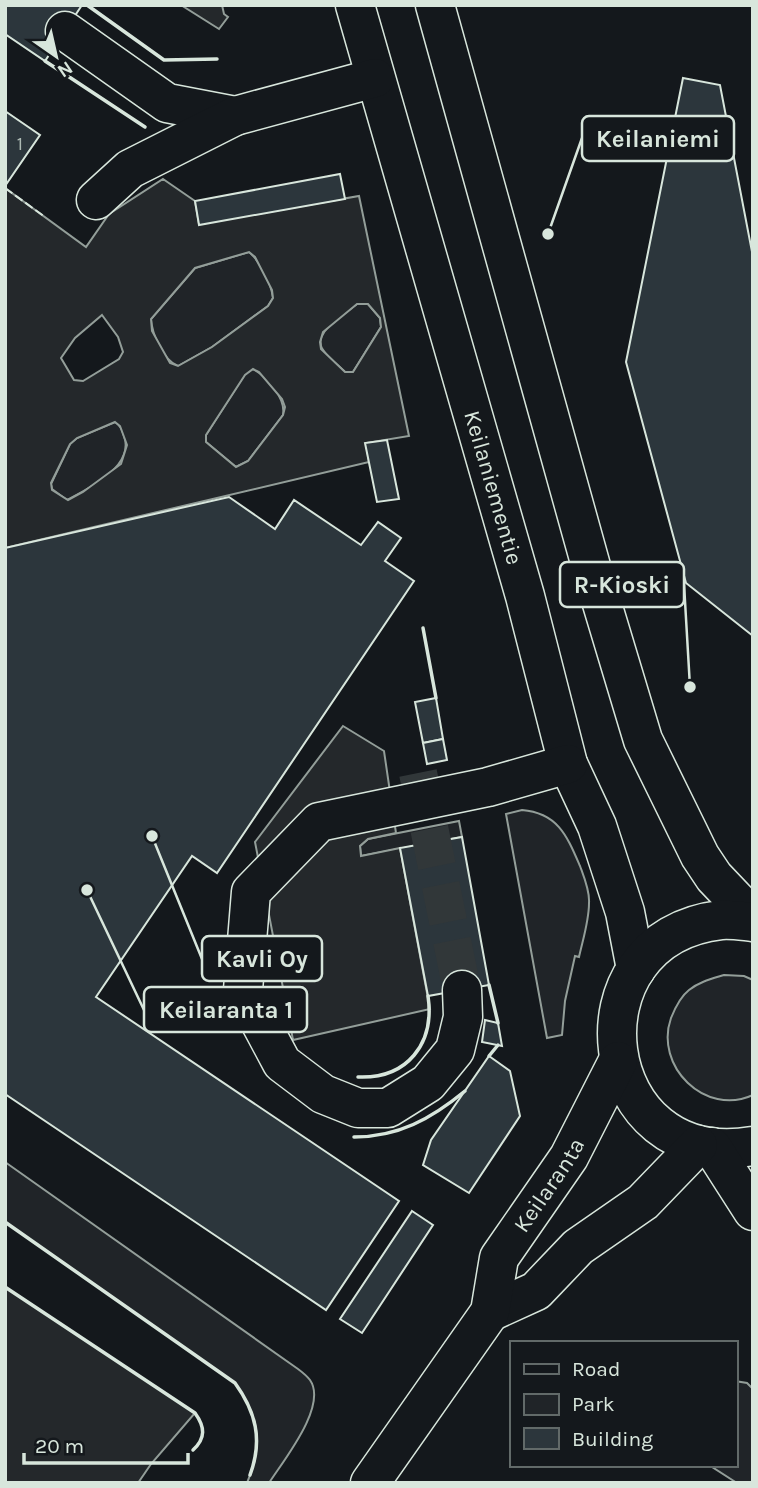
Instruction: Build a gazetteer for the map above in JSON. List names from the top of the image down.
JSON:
{
  "streets": {
    "street": ["Keilaniementie", "Keilaranta"]
  },
  "places": [
    "Keilaniemi",
    "R-Kioski",
    "Kavli Oy",
    "Keilaranta 1"
  ],
  "house_numbers": ["1"],
  "legend": ["Road", "Park", "Building"],
  "scale_bar": "20 m",
  "north": "bottom right"
}
